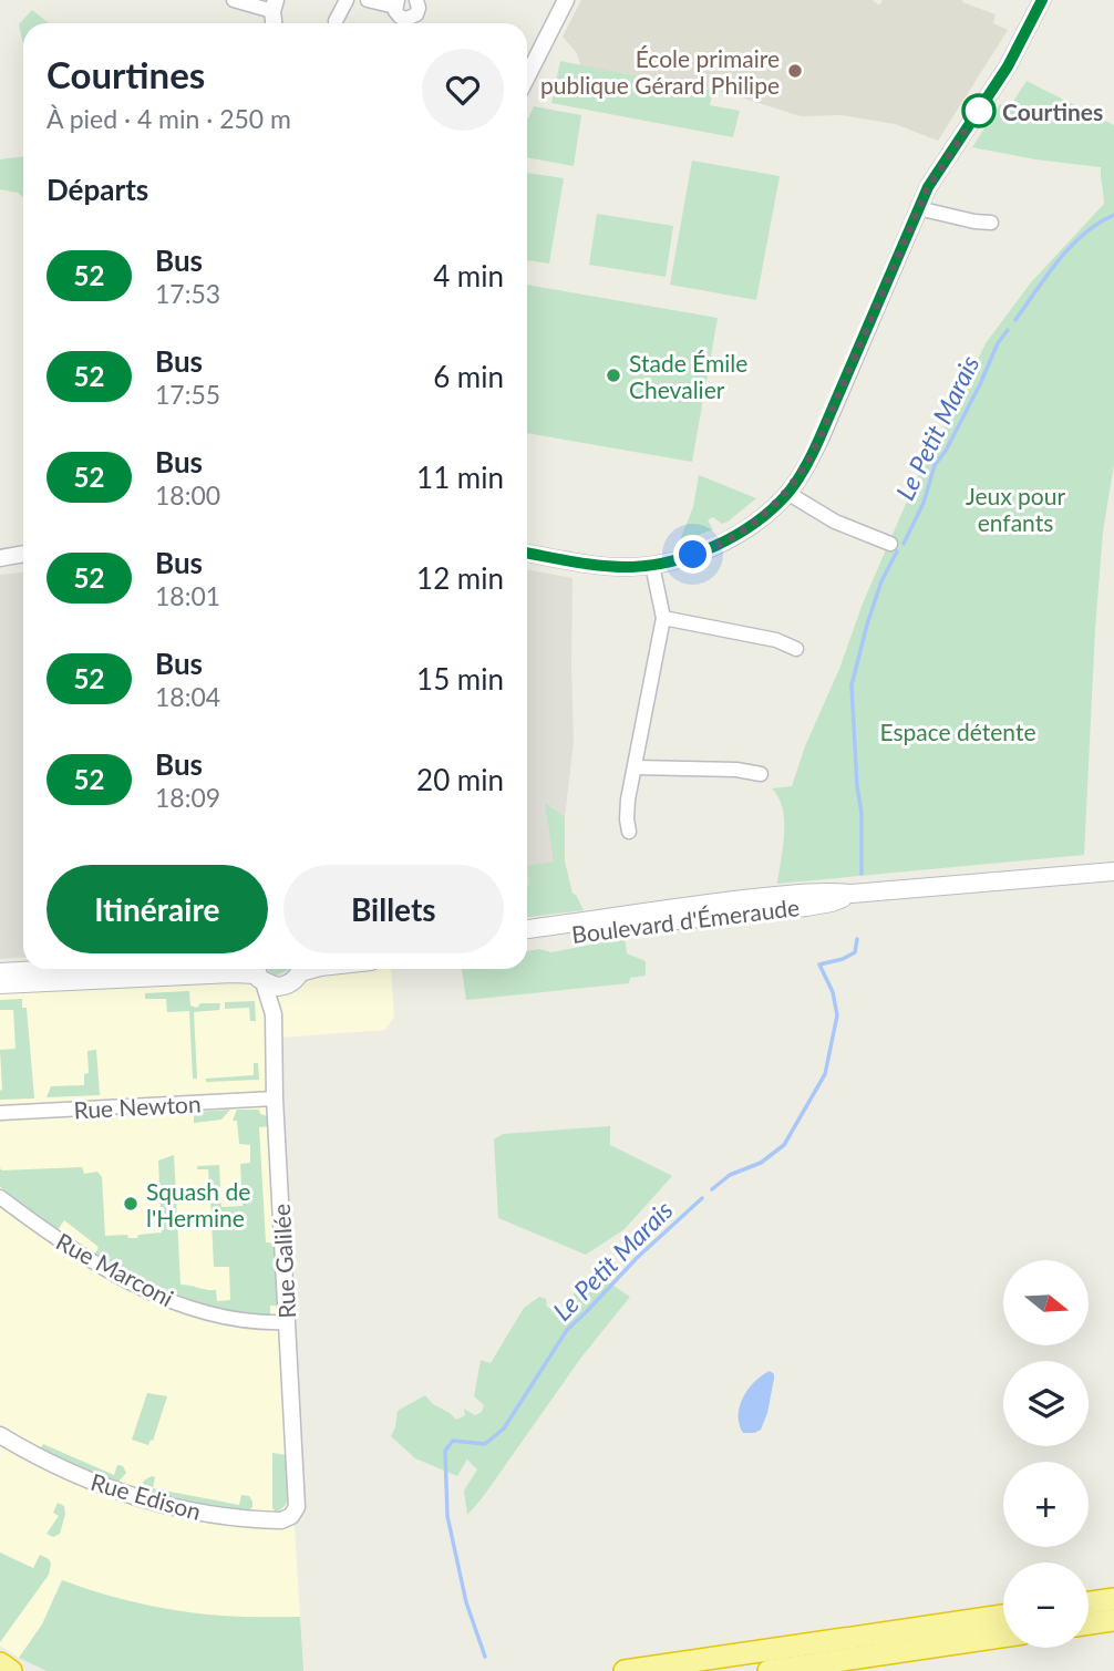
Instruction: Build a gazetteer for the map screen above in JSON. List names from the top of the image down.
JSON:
{
  "streets": {
    "main road": ["Boulevard d'Émeraude"],
    "street": [
      "Rue Newton",
      "Rue Galilée",
      "Rue Marconi",
      "Rue Edison"
    ]
  },
  "crossings": [
    ["Rue Newton", "Rue Galilée"],
    ["Rue Galilée", "Rue Marconi"],
    ["Rue Galilée", "Rue Edison"]
  ],
  "water": ["Le Petit Marais"],
  "parks": ["Jeux pour enfants", "Espace détente"],
  "places": [
    "École primaire publique Gérard Philipe",
    "Courtines",
    "Stade Émile Chevalier",
    "Squash de l'Hermine"
  ],
  "lines": ["bus line 52"],
  "north": "right",
  "page": {
    "heading": [
      ["Courtines", "À pied · 4 min · 250 m"],
      "Départs"
    ],
    "list": [
      {
        "mark": "52",
        "name": "Bus",
        "note": "17:53",
        "value": "4 min"
      },
      {
        "mark": "52",
        "name": "Bus",
        "note": "17:55",
        "value": "6 min"
      },
      {
        "mark": "52",
        "name": "Bus",
        "note": "18:00",
        "value": "11 min"
      },
      {
        "mark": "52",
        "name": "Bus",
        "note": "18:01",
        "value": "12 min"
      },
      {
        "mark": "52",
        "name": "Bus",
        "note": "18:04",
        "value": "15 min"
      },
      {
        "mark": "52",
        "name": "Bus",
        "note": "18:09",
        "value": "20 min"
      }
    ],
    "buttons": ["Itinéraire", "Billets"],
    "map_buttons": ["+", "−"]
  }
}
